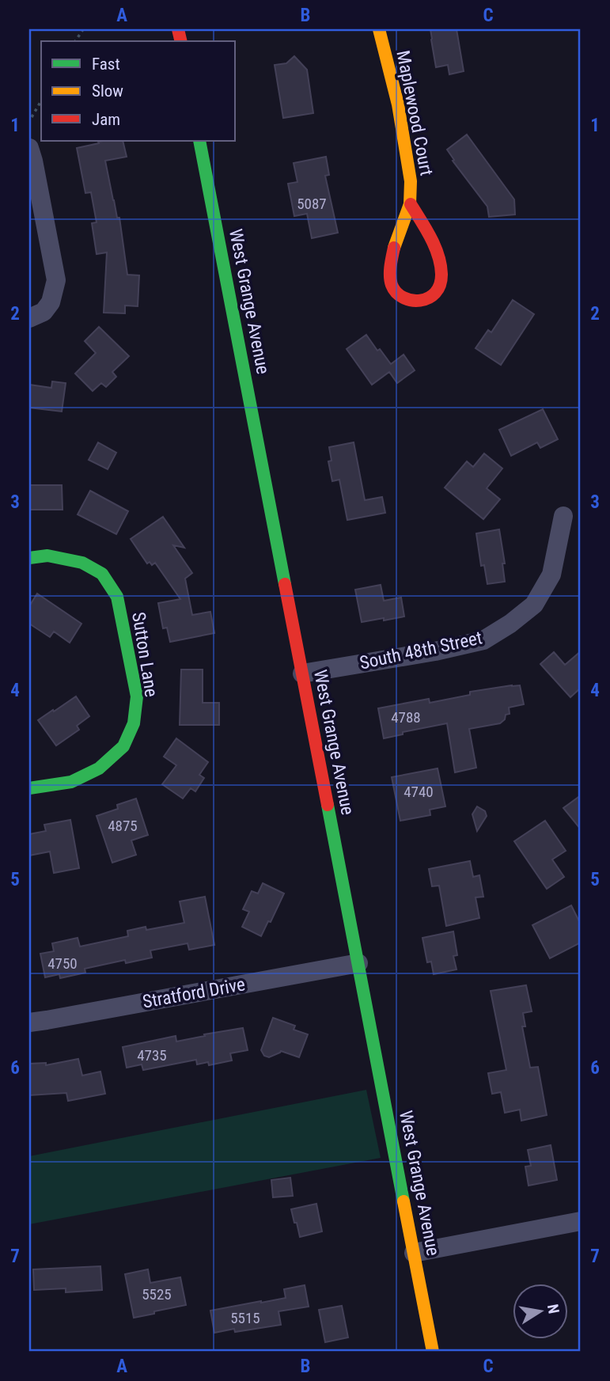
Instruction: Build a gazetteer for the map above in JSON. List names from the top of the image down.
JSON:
{
  "streets": {
    "street": [
      "Maplewood Court",
      "West Grange Avenue",
      "South 48th Street",
      "Sutton Lane",
      "Stratford Drive"
    ]
  },
  "crossings": [
    ["West Grange Avenue", "South 48th Street"],
    ["West Grange Avenue", "Stratford Drive"]
  ],
  "house_numbers": [
    "5087",
    "4788",
    "4740",
    "4875",
    "4750",
    "4735",
    "5525",
    "5515"
  ],
  "legend": ["Fast", "Slow", "Jam"],
  "north": "right",
  "grid": {
    "columns": ["A", "B", "C"],
    "rows": [
      "1",
      "2",
      "3",
      "4",
      "5",
      "6",
      "7"
    ]
  }
}
